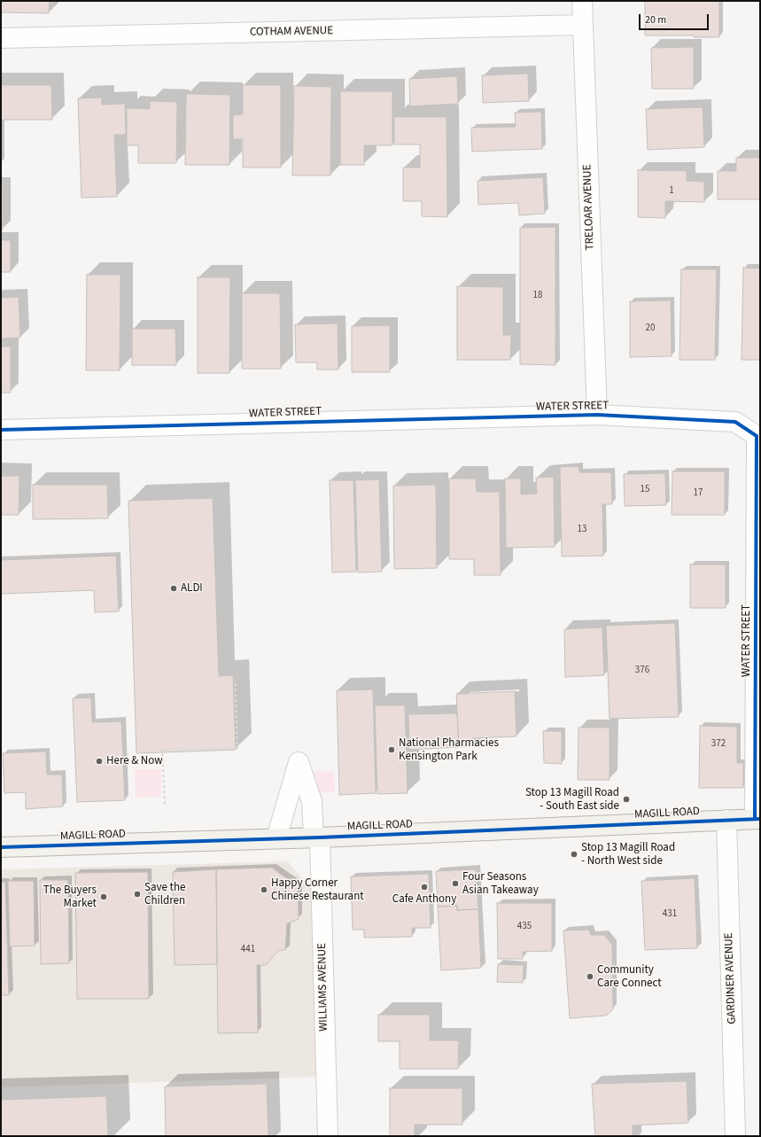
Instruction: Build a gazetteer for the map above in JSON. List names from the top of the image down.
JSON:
{
  "streets": {
    "main road": ["MAGILL ROAD"],
    "street": [
      "COTHAM AVENUE",
      "TRELOAR AVENUE",
      "WATER STREET",
      "GARDINER AVENUE",
      "WILLIAMS AVENUE"
    ]
  },
  "crossings": [
    ["COTHAM AVENUE", "TRELOAR AVENUE"],
    ["TRELOAR AVENUE", "WATER STREET"],
    ["WATER STREET", "MAGILL ROAD"],
    ["MAGILL ROAD", "GARDINER AVENUE"],
    ["MAGILL ROAD", "WILLIAMS AVENUE"]
  ],
  "places": [
    "ALDI",
    "National Pharmacies Kensington Park",
    "Here & Now",
    "Stop 13 Magill Road - South East side",
    "Stop 13 Magill Road - North West side",
    "Four Seasons Asian Takeaway",
    "Cafe Anthony",
    "Happy Corner Chinese Restaurant",
    "Save the Children",
    "The Buyers Market",
    "Community Care Connect"
  ],
  "house_numbers": [
    "1",
    "18",
    "20",
    "15",
    "17",
    "13",
    "376",
    "372",
    "431",
    "435",
    "441"
  ],
  "scale_bar": "20 m"
}
